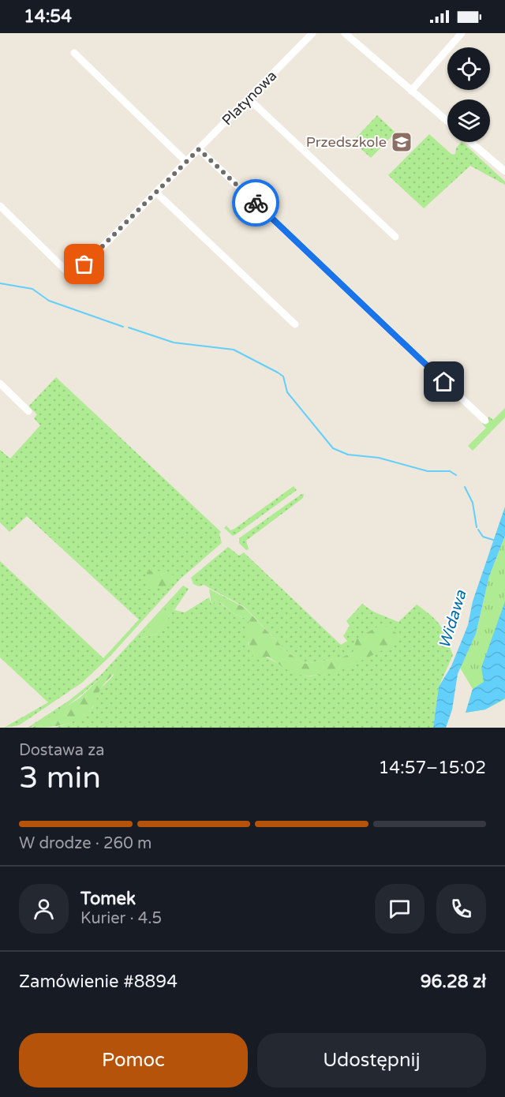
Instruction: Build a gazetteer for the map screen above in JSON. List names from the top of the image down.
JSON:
{
  "streets": {
    "street": ["Platynowa"]
  },
  "water": ["Widawa"],
  "places": {
    "school or university": ["Przedszkole"]
  },
  "page": {
    "status": "14:54",
    "heading": ["3 min", "Dostawa za", "14:57–15:02"],
    "panel": [
      "Tomek",
      "Kurier · 4.5",
      "Zamówienie #8894",
      "96.28 zł"
    ],
    "bar": "W drodze · 260 m",
    "buttons": ["Pomoc", "Udostępnij"]
  }
}
